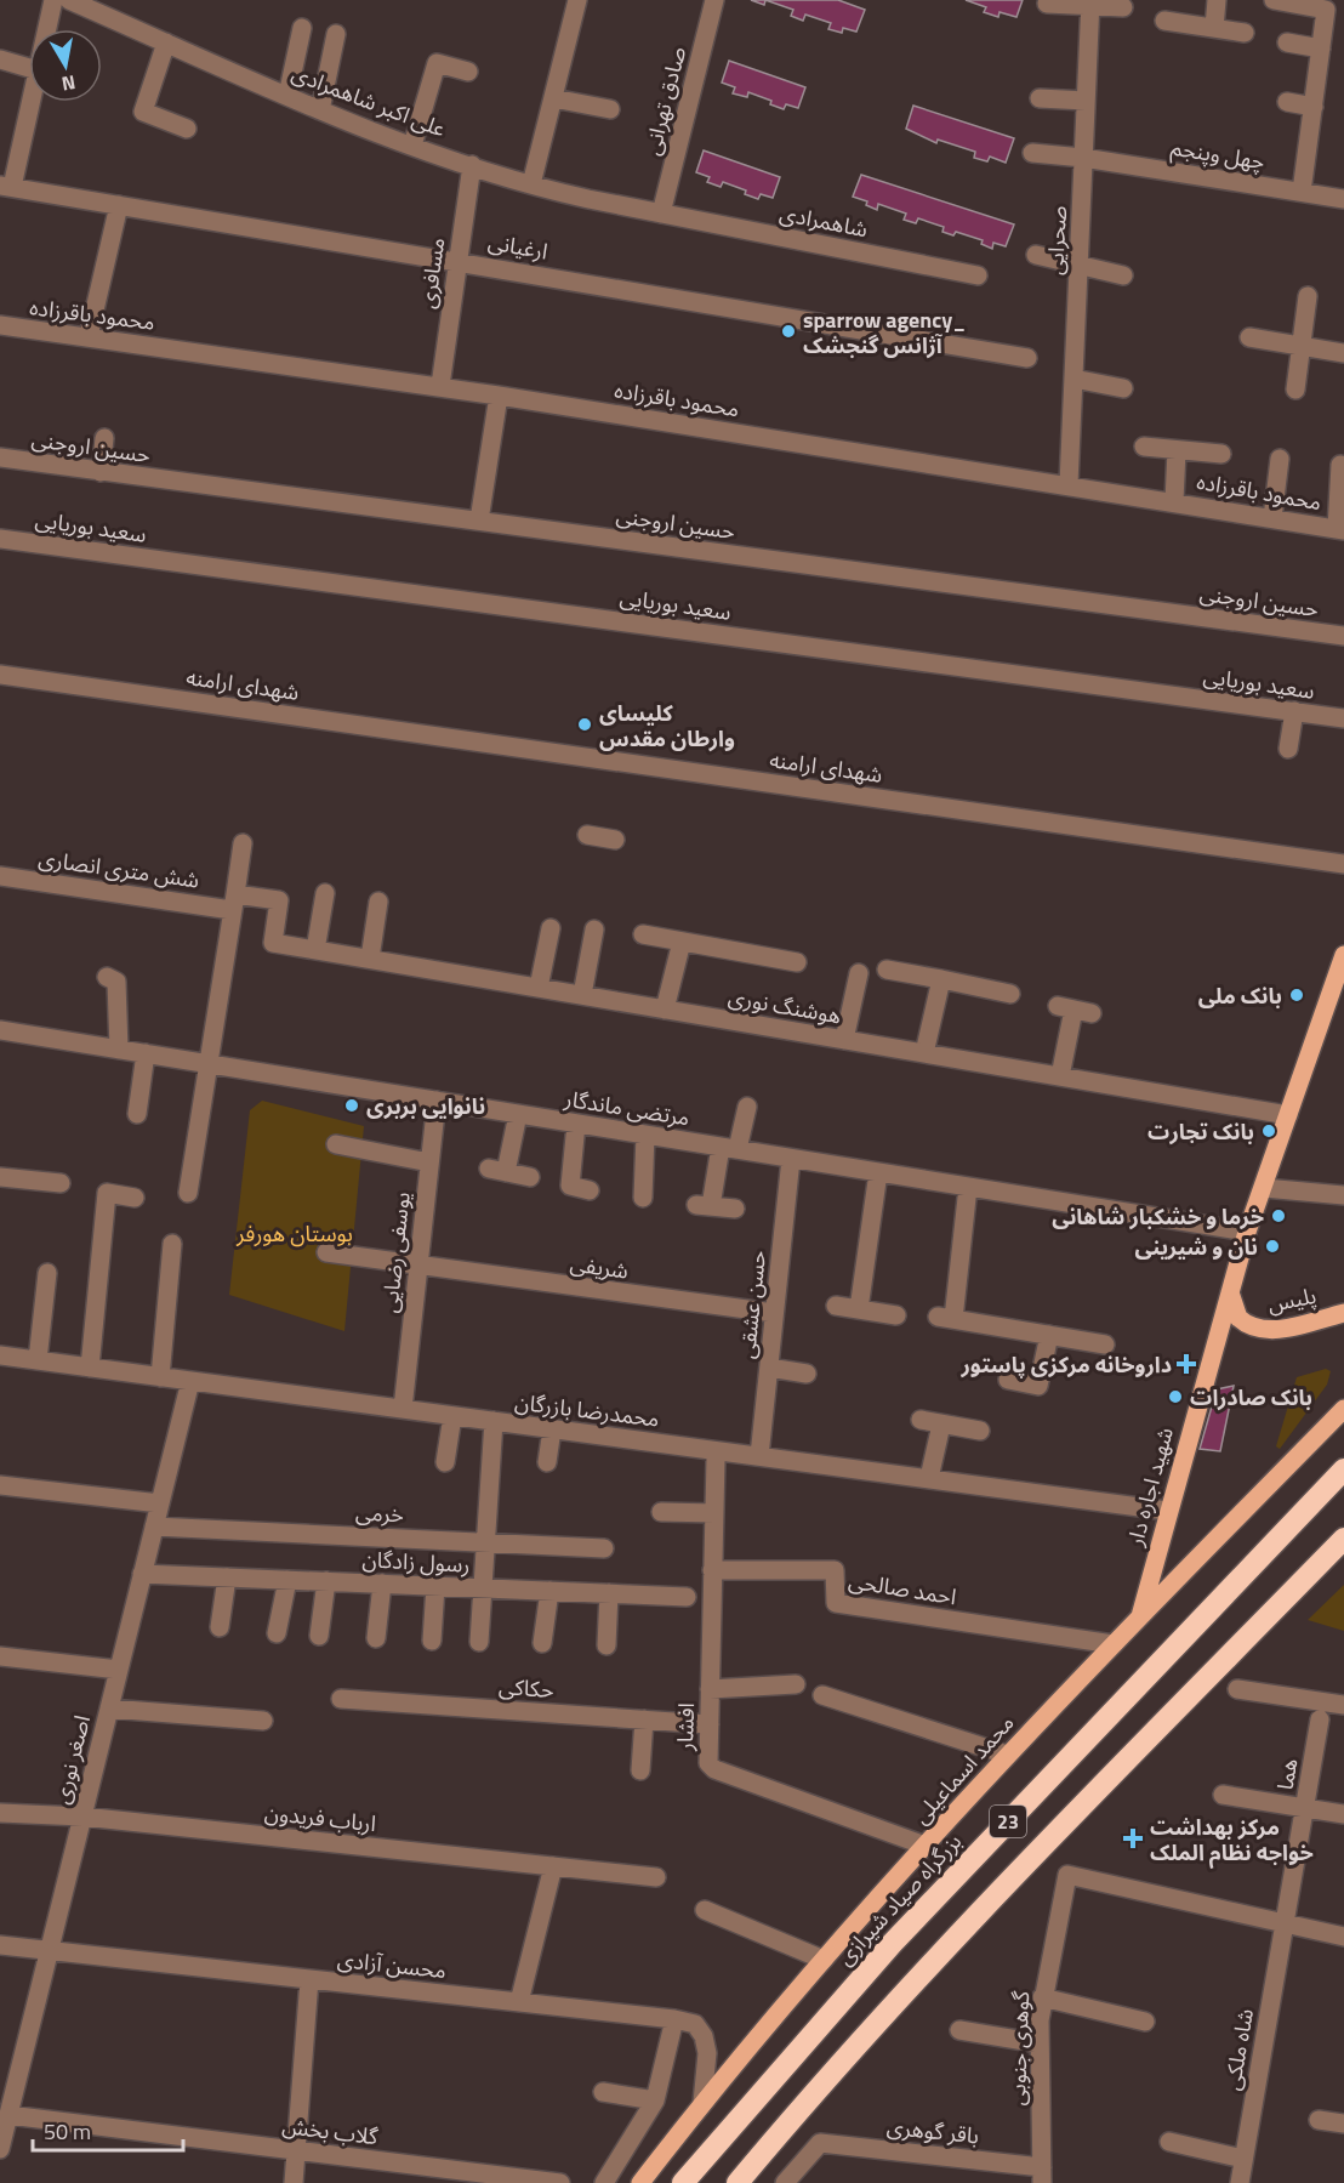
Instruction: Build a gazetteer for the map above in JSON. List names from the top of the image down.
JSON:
{
  "streets": {
    "highway": ["23", "بزرگراه صیاد شیرازی"],
    "main road": ["پلیس", "شهید اجاره دار", "محمد اسماعیلی"],
    "street": [
      "علی اکبر شاهمرادی",
      "صادق تهرانی",
      "چهل وپنجم",
      "شاهمرادی",
      "صحرایی",
      "ارغیانی",
      "مسافری",
      "محمود باقرزاده",
      "حسین اروجنی",
      "سعید بوریایی",
      "شهدای ارامنه",
      "شش متری انصاری",
      "هوشنگ نوری",
      "مرتضی ماندگار",
      "یوسفی رضایی",
      "شریفی",
      "حسن عشقی",
      "محمدرضا بازرگان",
      "خرمی",
      "رسول زادگان",
      "احمد صالحی",
      "حکاکی",
      "افشار",
      "اصغر نوری",
      "هما",
      "ارباب فریدون",
      "محسن آزادی",
      "گوهری جنوبی",
      "شاه ملکی",
      "گلاب بخش",
      "باقر گوهری"
    ]
  },
  "crossings": [
    ["علی اکبر شاهمرادی", "صادق تهرانی"],
    ["علی اکبر شاهمرادی", "شاهمرادی"],
    ["علی اکبر شاهمرادی", "مسافری"],
    ["صادق تهرانی", "شاهمرادی"],
    ["چهل وپنجم", "صحرایی"],
    ["صحرایی", "محمود باقرزاده"],
    ["ارغیانی", "مسافری"],
    ["مسافری", "محمود باقرزاده"],
    ["شش متری انصاری", "هوشنگ نوری"],
    ["هوشنگ نوری", "شهید اجاره دار"],
    ["مرتضی ماندگار", "یوسفی رضایی"],
    ["مرتضی ماندگار", "حسن عشقی"],
    ["مرتضی ماندگار", "شهید اجاره دار"],
    ["یوسفی رضایی", "شریفی"],
    ["یوسفی رضایی", "محمدرضا بازرگان"],
    ["شریفی", "حسن عشقی"],
    ["پلیس", "شهید اجاره دار"],
    ["حسن عشقی", "محمدرضا بازرگان"],
    ["محمدرضا بازرگان", "شهید اجاره دار"],
    ["محمدرضا بازرگان", "اصغر نوری"],
    ["شهید اجاره دار", "محمد اسماعیلی"],
    ["خرمی", "اصغر نوری"],
    ["رسول زادگان", "اصغر نوری"],
    ["احمد صالحی", "افشار"],
    ["احمد صالحی", "محمد اسماعیلی"],
    ["حکاکی", "افشار"],
    ["افشار", "محمد اسماعیلی"],
    ["اصغر نوری", "ارباب فریدون"],
    ["اصغر نوری", "محسن آزادی"],
    ["اصغر نوری", "گلاب بخش"],
    ["محمد اسماعیلی", "محسن آزادی"],
    ["هما", "گوهری جنوبی"],
    ["هما", "شاه ملکی"],
    ["گوهری جنوبی", "شاه ملکی"],
    ["گوهری جنوبی", "باقر گوهری"]
  ],
  "parks": ["بوستان هورفر"],
  "places": {
    "other": [
      "sparrow agency_ آژانس گنجشک",
      "کلیسای وارطان مقدس",
      "بانک ملی",
      "نانوایی بربری",
      "بانک تجارت",
      "خرما و خشکبار شاهانی",
      "نان و شیرینی",
      "بانک صادرات"
    ],
    "health": ["داروخانه مرکزی پاستور", "مرکز بهداشت خواجه نظام الملک"]
  },
  "scale_bar": "50 m",
  "north": "bottom"
}
